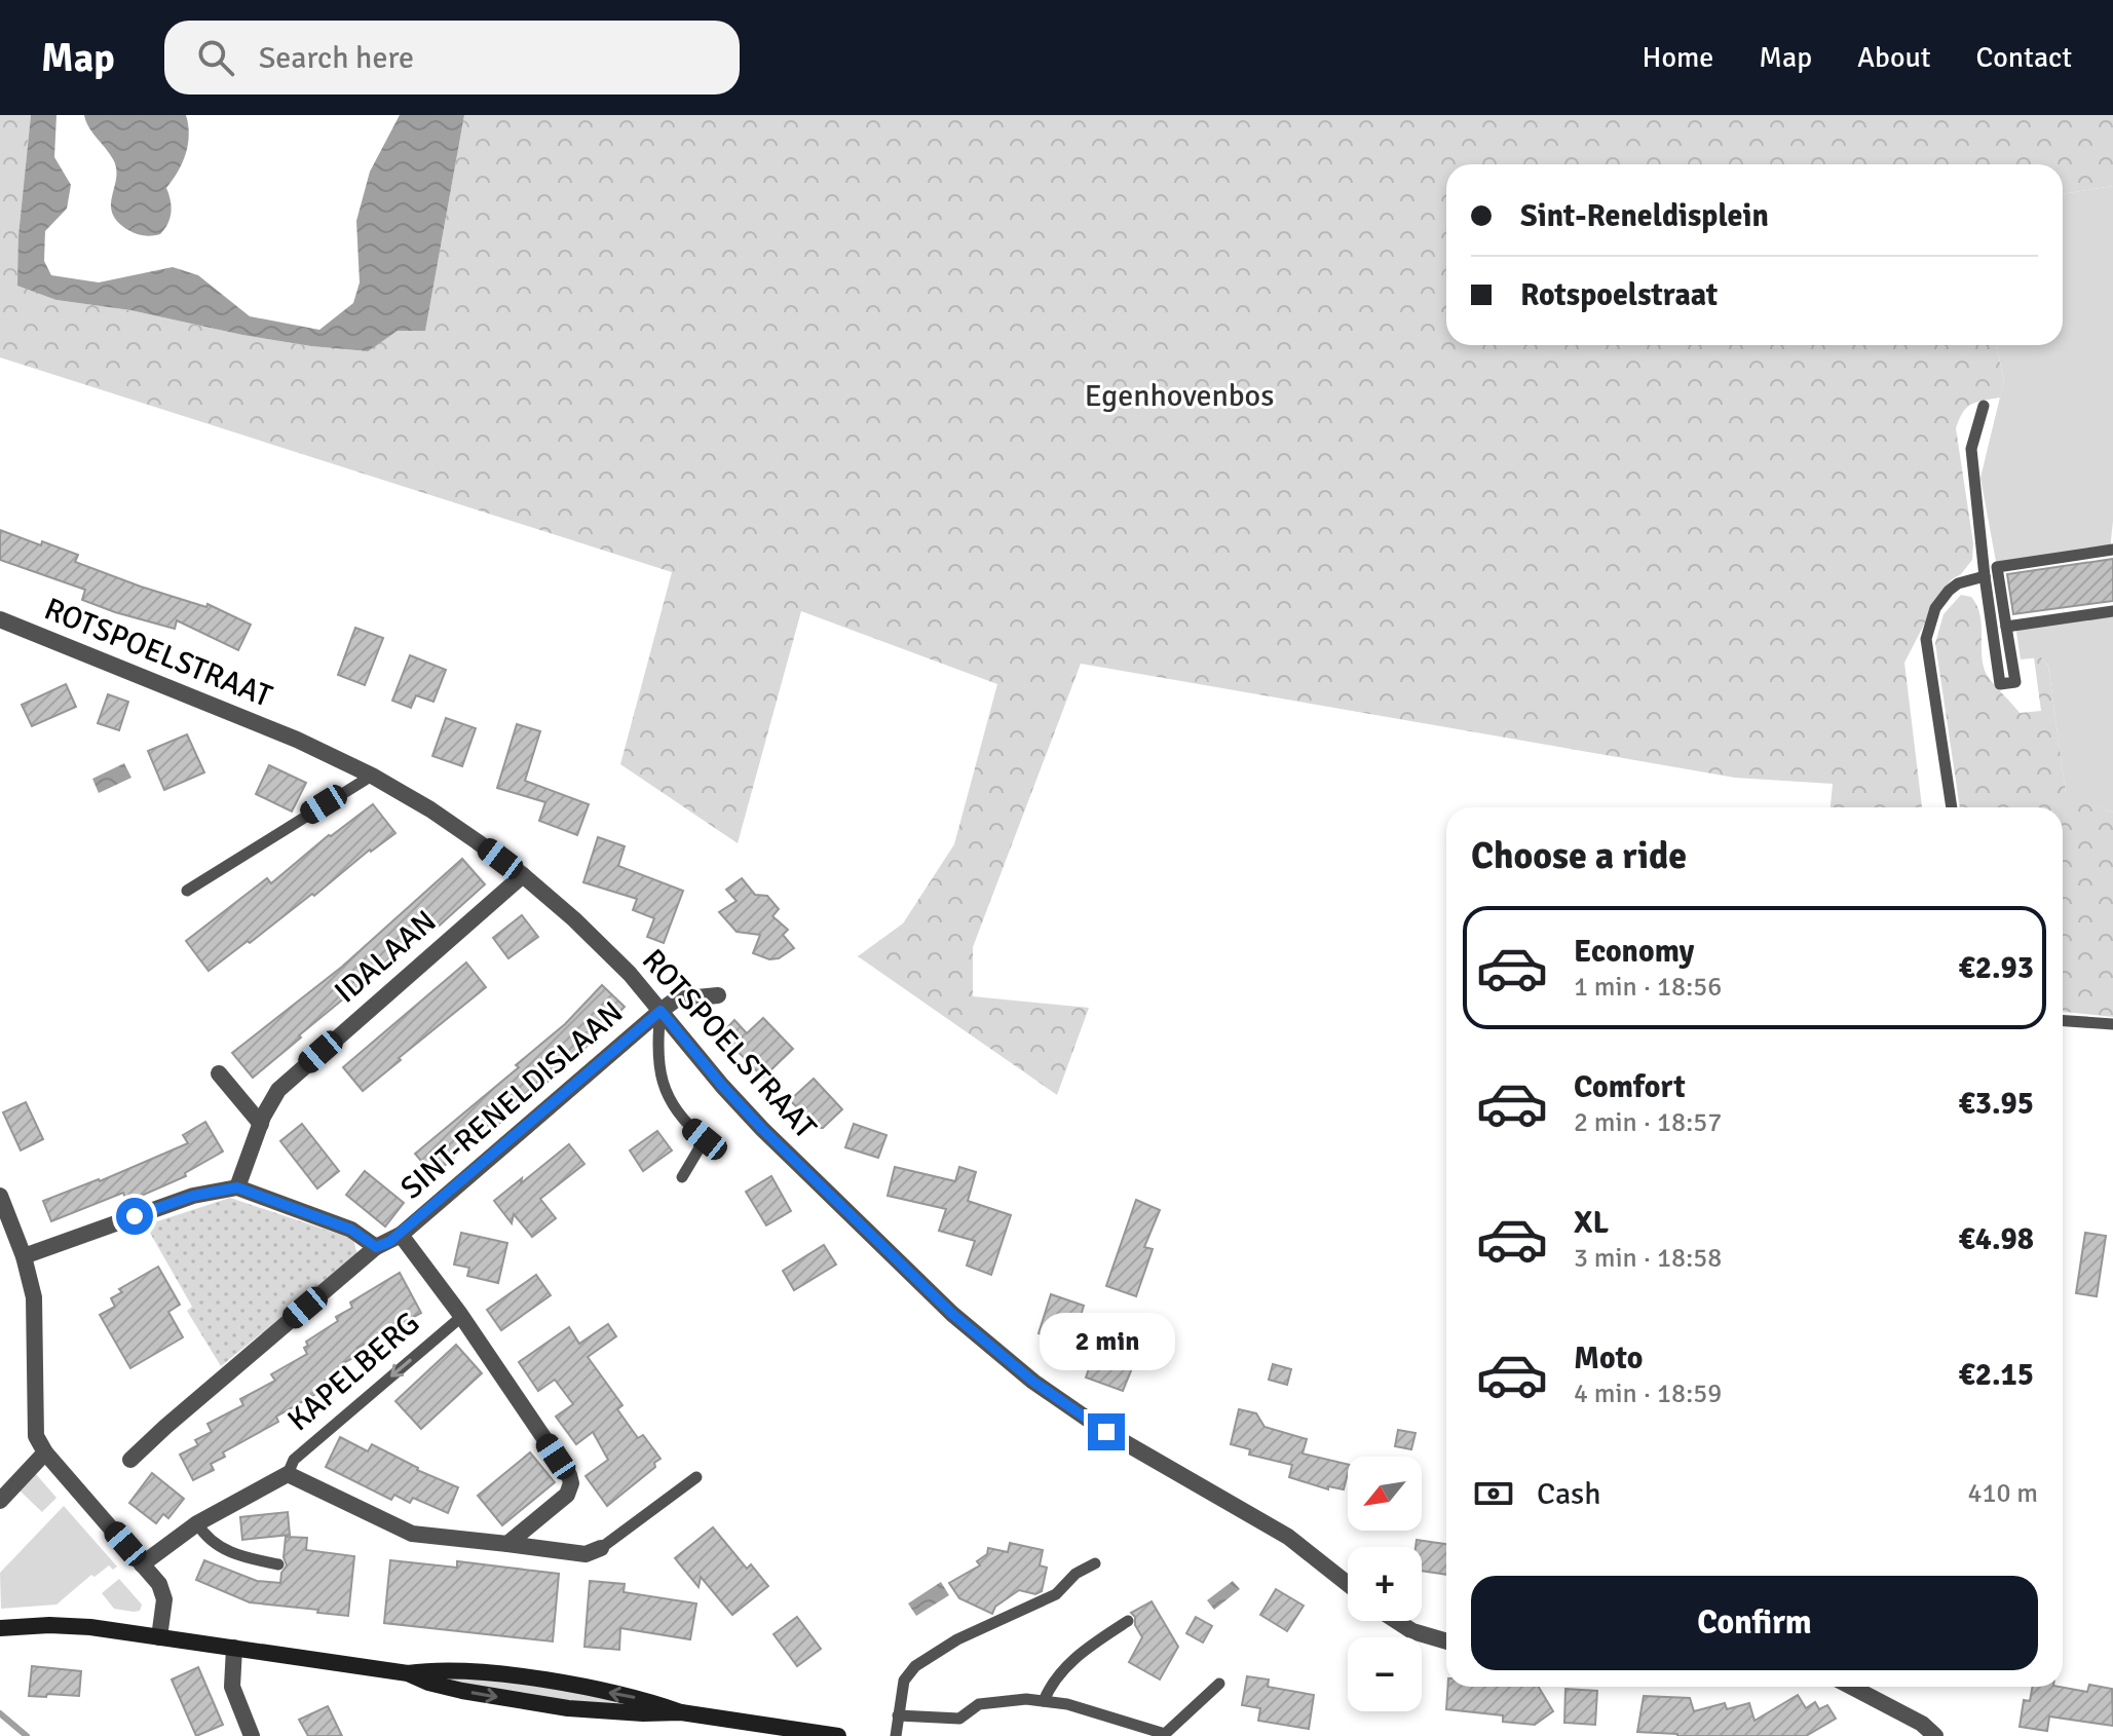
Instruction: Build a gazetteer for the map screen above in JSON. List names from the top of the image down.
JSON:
{
  "streets": {
    "street": [
      "ROTSPOELSTRAAT",
      "IDALAAN",
      "SINT-RENELDISLAAN",
      "KAPELBERG"
    ]
  },
  "crossings": [
    ["ROTSPOELSTRAAT", "IDALAAN"],
    ["ROTSPOELSTRAAT", "SINT-RENELDISLAAN"],
    ["SINT-RENELDISLAAN", "KAPELBERG"]
  ],
  "parks": ["Egenhovenbos"],
  "north": "bottom left",
  "page": {
    "header": "Map",
    "search": "Search here",
    "nav": [
      "Home",
      "Map",
      "About",
      "Contact"
    ],
    "banner": ["Sint-Reneldisplein", "Rotspoelstraat"],
    "heading": "Choose a ride",
    "list": [
      {
        "name": "Economy",
        "note": "1 min · 18:56",
        "value": "€2.93"
      },
      {
        "name": "Comfort",
        "note": "2 min · 18:57",
        "value": "€3.95"
      },
      {
        "name": "XL",
        "note": "3 min · 18:58",
        "value": "€4.98"
      },
      {
        "name": "Moto",
        "note": "4 min · 18:59",
        "value": "€2.15"
      }
    ],
    "bubble": "2 min",
    "pay": ["Cash", "410 m"],
    "map_buttons": ["+", "−"],
    "buttons": "Confirm"
  }
}
